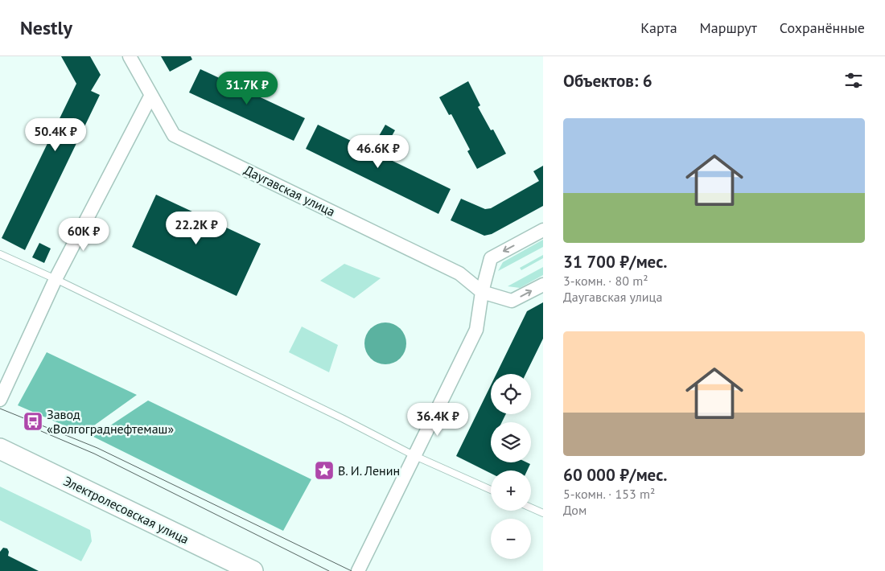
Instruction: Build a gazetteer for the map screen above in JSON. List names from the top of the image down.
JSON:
{
  "streets": {
    "main road": ["Электролесовская улица"],
    "street": ["Даугавская улица"]
  },
  "places": {
    "bus stop": ["Завод «Волгограднефтемаш»"],
    "place": ["В. И. Ленин"]
  },
  "page": {
    "header": "Nestly",
    "nav": ["Карта", "Маршрут", "Сохранённые"],
    "heading": "Объектов: 6",
    "price": [
      "31.7K ₽",
      "50.4K ₽",
      "46.6K ₽",
      "22.2K ₽",
      "60K ₽",
      "36.4K ₽"
    ],
    "list": [
      {
        "name": "31 700 ₽/мес.",
        "note": "3-комн. · 80 m² · Даугавская улица"
      },
      {
        "name": "60 000 ₽/мес.",
        "note": "5-комн. · 153 m² · Дом"
      }
    ],
    "map_buttons": ["+", "−"]
  }
}
